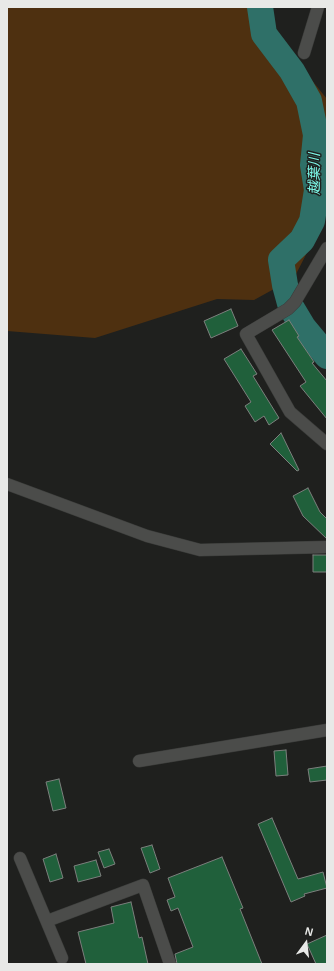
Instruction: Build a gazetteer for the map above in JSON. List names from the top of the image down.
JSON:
{
  "water": ["越葉川"],
  "north": "top"
}
